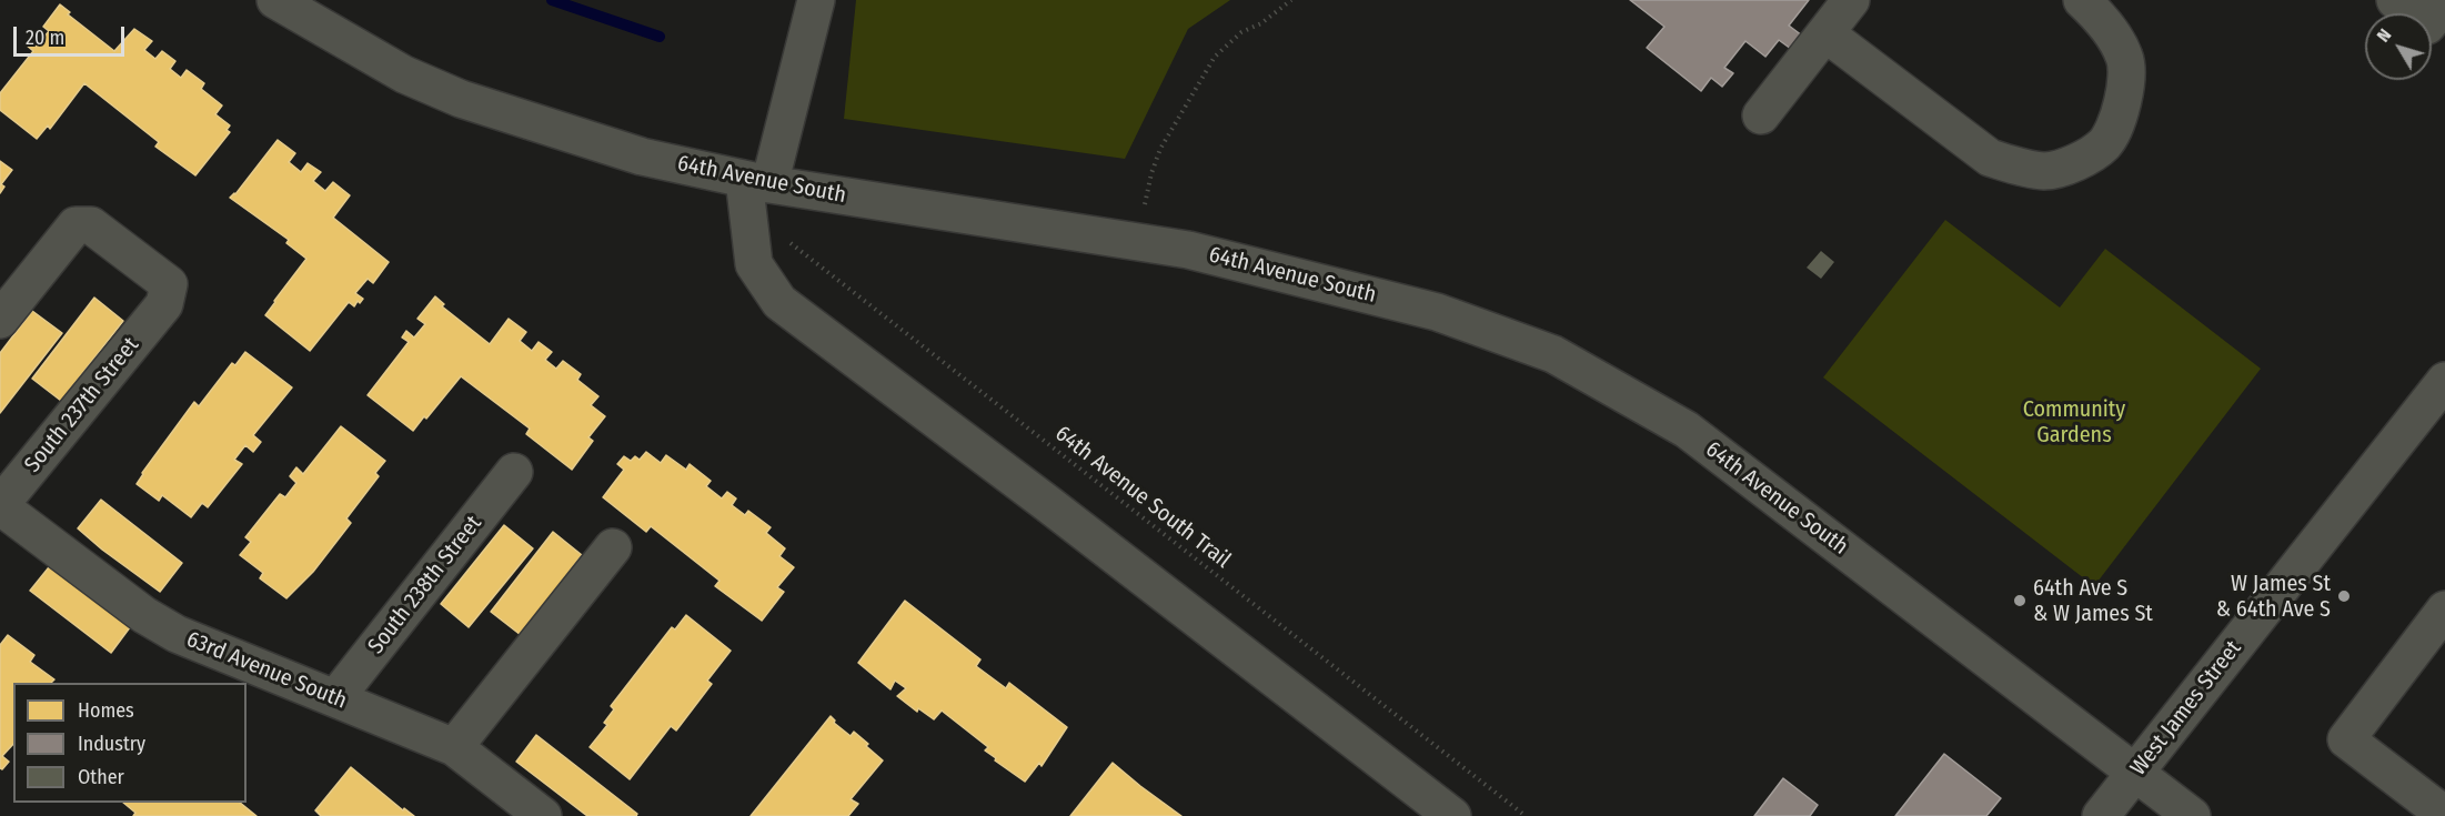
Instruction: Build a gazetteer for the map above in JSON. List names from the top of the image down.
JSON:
{
  "streets": {
    "street": [
      "64th Avenue South",
      "South 237th Street",
      "South 238th Street",
      "63rd Avenue South",
      "West James Street"
    ],
    "path": ["64th Avenue South Trail"]
  },
  "crossings": [
    ["64th Avenue South", "West James Street"],
    ["South 237th Street", "63rd Avenue South"],
    ["South 238th Street", "63rd Avenue South"]
  ],
  "parks": ["Community Gardens"],
  "places": ["W James St & 64th Ave S", "64th Ave S & W James St"],
  "legend": ["Homes", "Industry", "Other"],
  "scale_bar": "20 m",
  "north": "top left"
}
